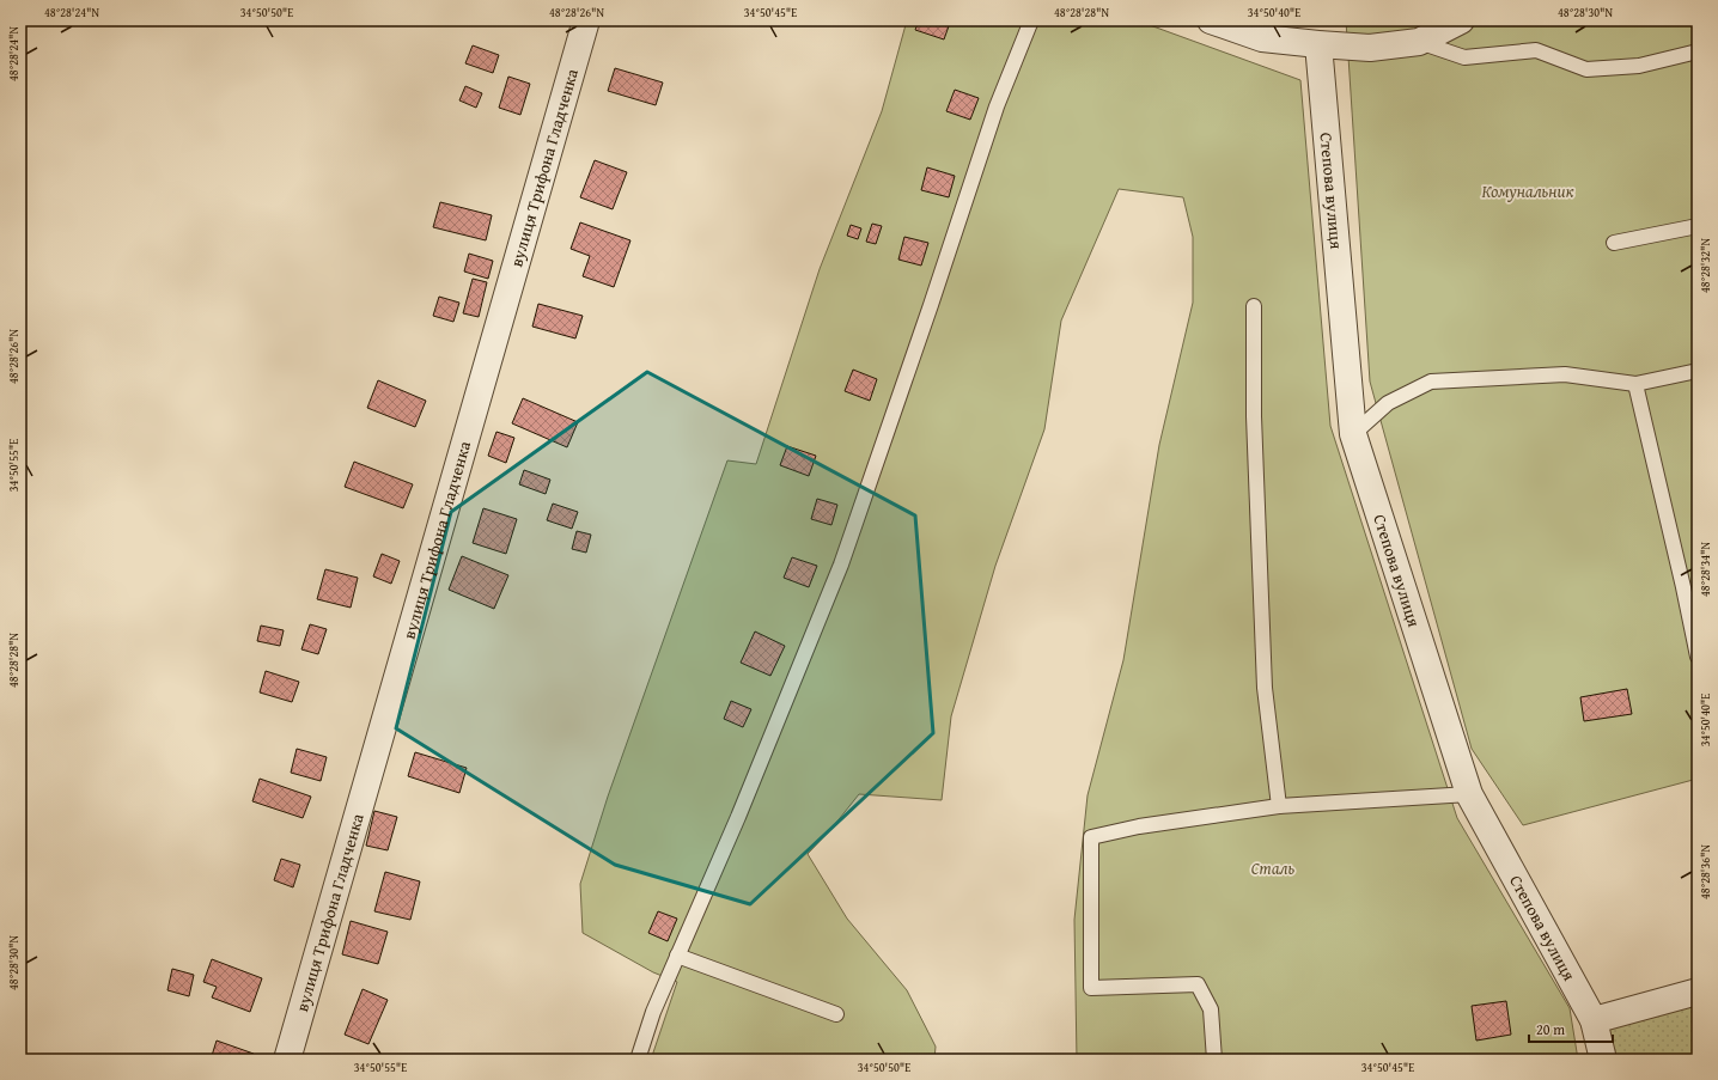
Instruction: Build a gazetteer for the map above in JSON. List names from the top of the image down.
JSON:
{
  "streets": {
    "street": ["вулиця Трифона Гладченка", "Степова вулиця"]
  },
  "parks": ["Комунальник", "Сталь"],
  "scale_bar": "20 m",
  "coordinates": [
    "48°28'24\"N",
    "34°50'50\"E",
    "48°28'26\"N",
    "34°50'45\"E",
    "48°28'28\"N",
    "34°50'40\"E",
    "48°28'30\"N",
    "48°28'32\"N",
    "34°50'55\"E",
    "48°28'34\"N",
    "48°28'36\"N"
  ]
}
